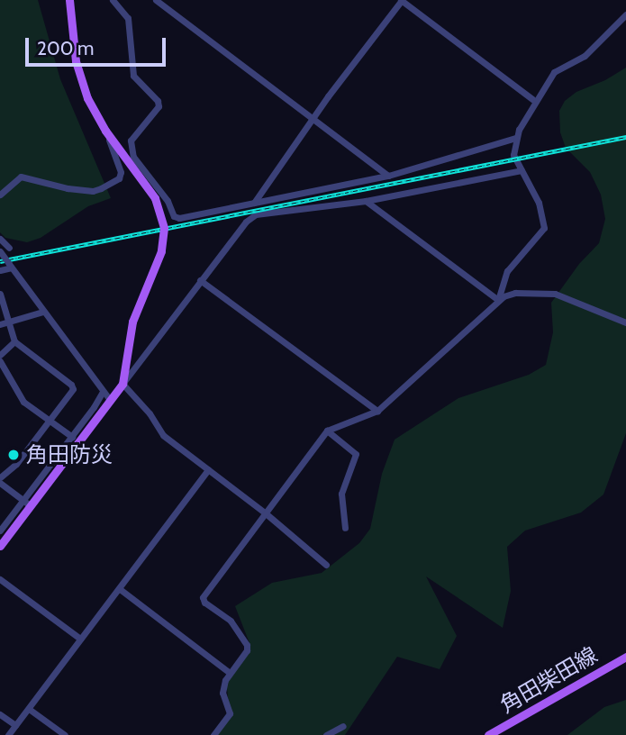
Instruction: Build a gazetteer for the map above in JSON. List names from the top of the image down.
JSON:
{
  "streets": {
    "main road": ["角田柴田線"]
  },
  "places": ["角田防災"],
  "scale_bar": "200 m"
}
